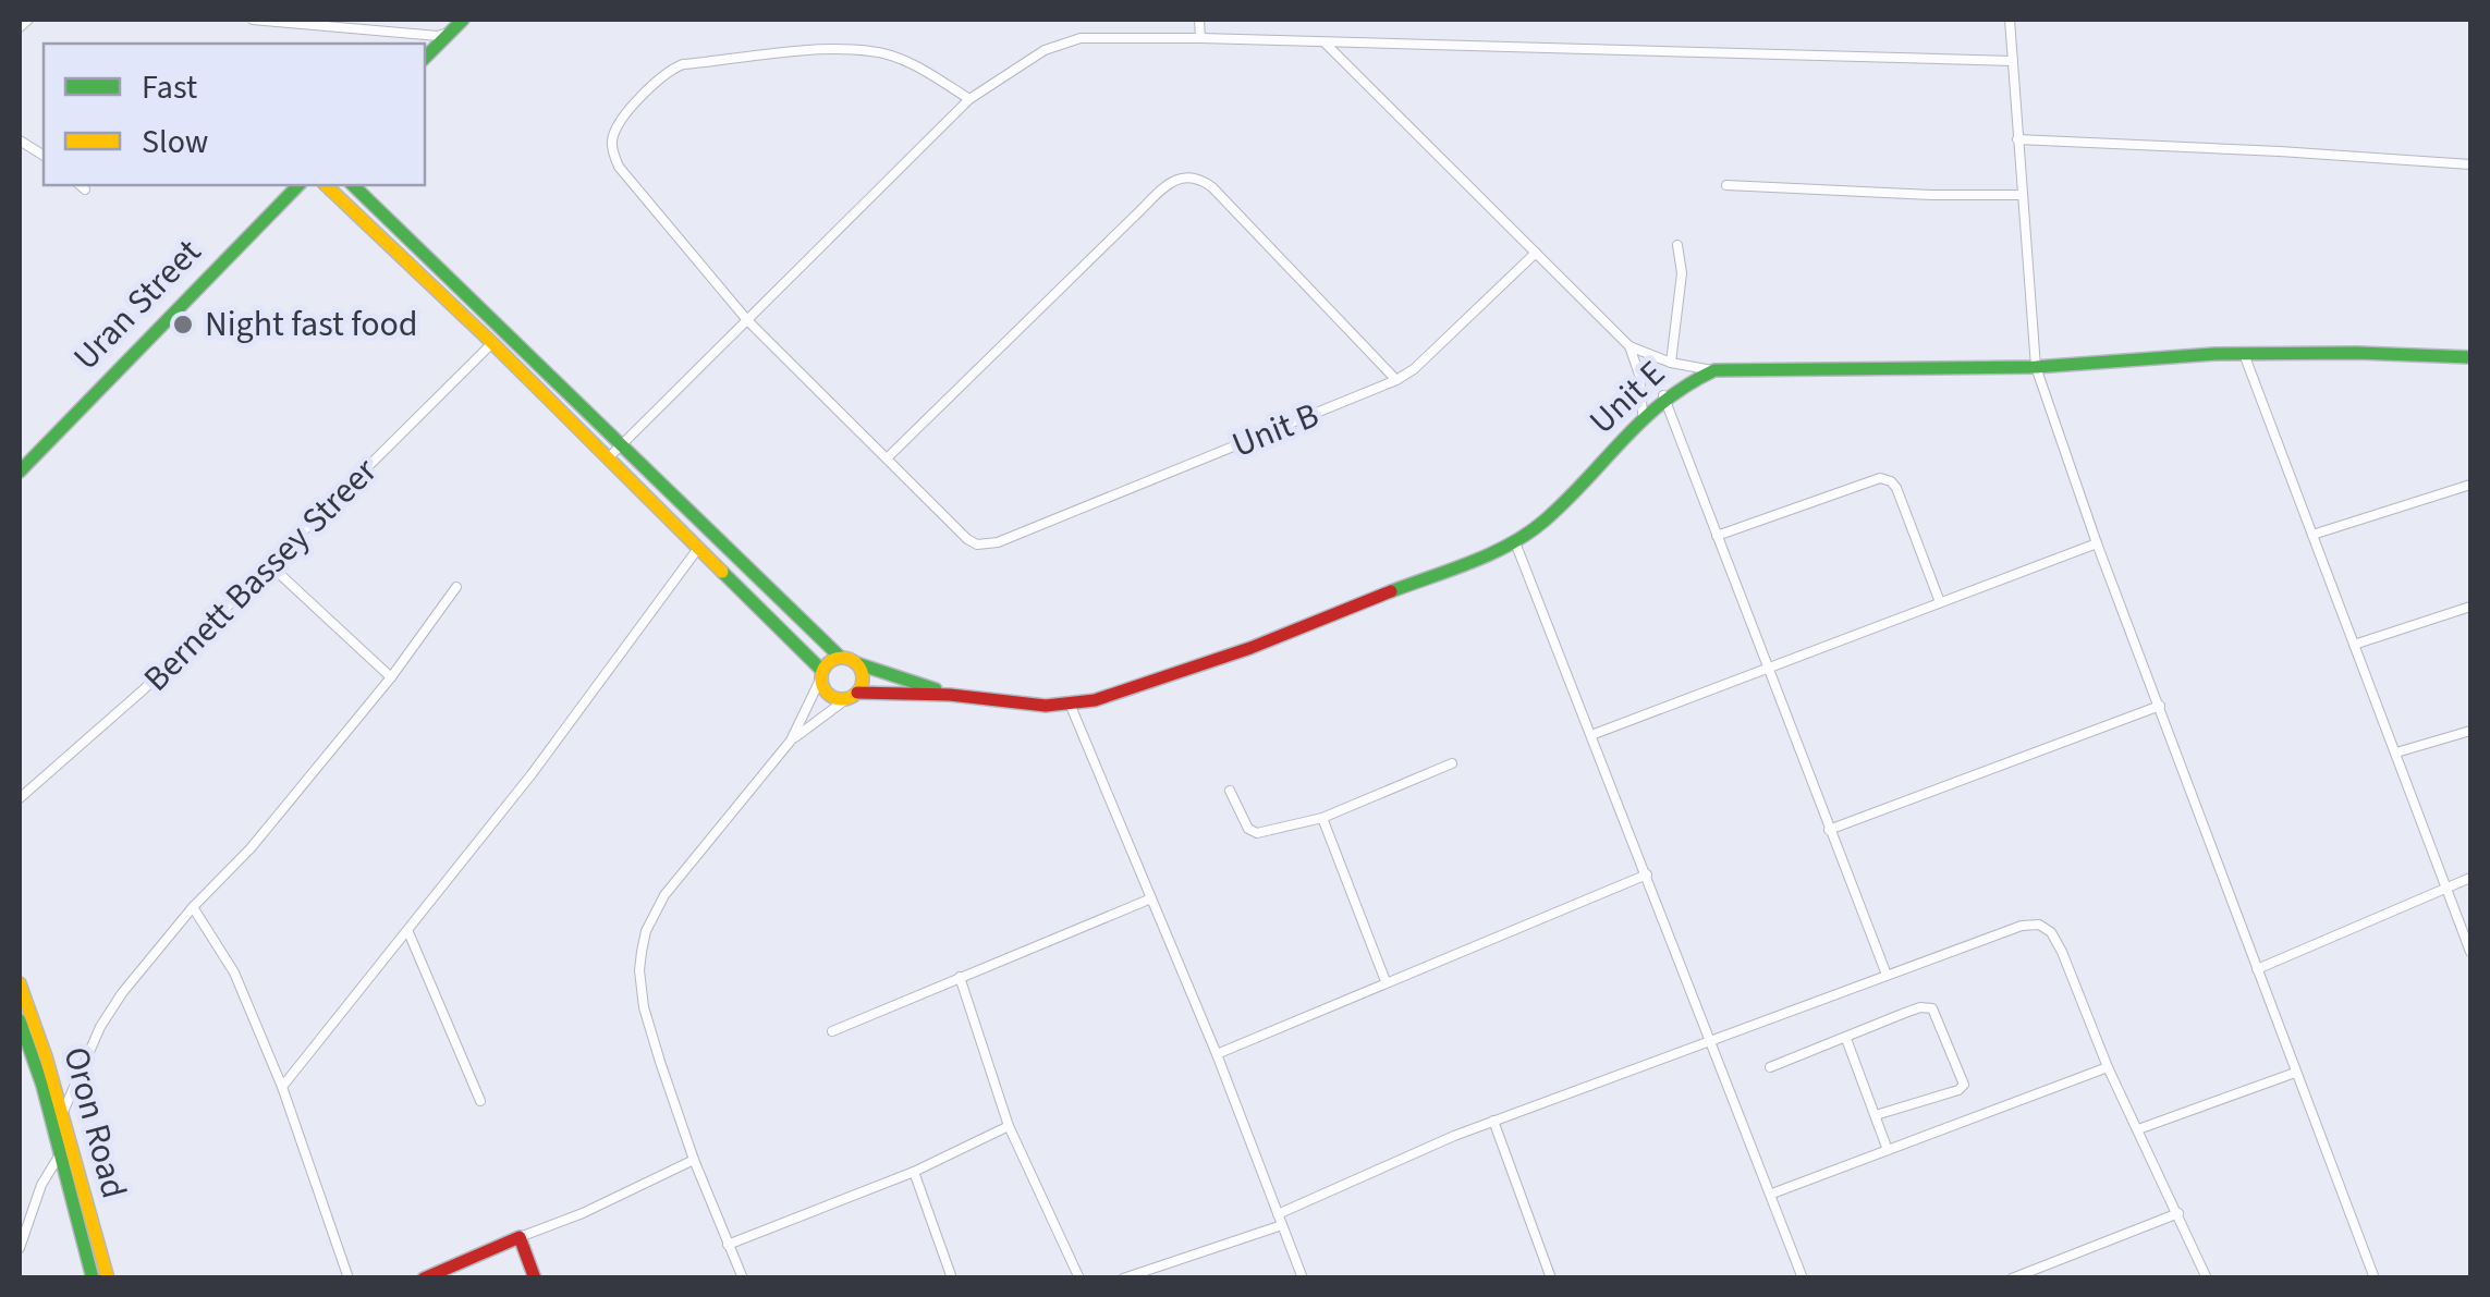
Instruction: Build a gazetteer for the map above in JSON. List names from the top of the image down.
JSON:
{
  "streets": {
    "main road": ["Uran Street", "Unit E", "Oron Road"],
    "street": ["Unit B", "Bernett Bassey Streer"]
  },
  "places": ["Night fast food"],
  "legend": ["Fast", "Slow"]
}
